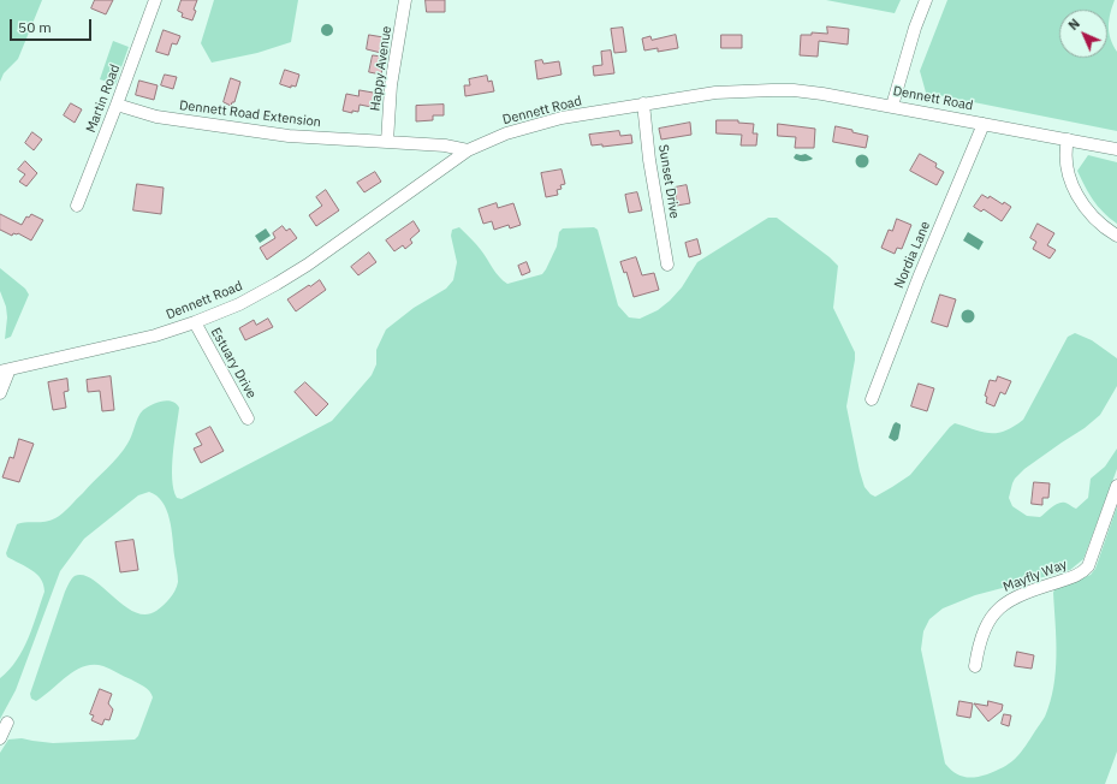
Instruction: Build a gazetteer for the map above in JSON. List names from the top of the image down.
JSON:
{
  "streets": {
    "street": [
      "Happy Avenue",
      "Martin Road",
      "Dennett Road",
      "Dennett Road Extension",
      "Sunset Drive",
      "Nordia Lane",
      "Estuary Drive",
      "Mayfly Way"
    ]
  },
  "crossings": [
    ["Happy Avenue", "Dennett Road Extension"],
    ["Martin Road", "Dennett Road Extension"],
    ["Dennett Road", "Dennett Road Extension"],
    ["Dennett Road", "Sunset Drive"],
    ["Dennett Road", "Nordia Lane"],
    ["Dennett Road", "Estuary Drive"]
  ],
  "scale_bar": "50 m",
  "north": "top left"
}
